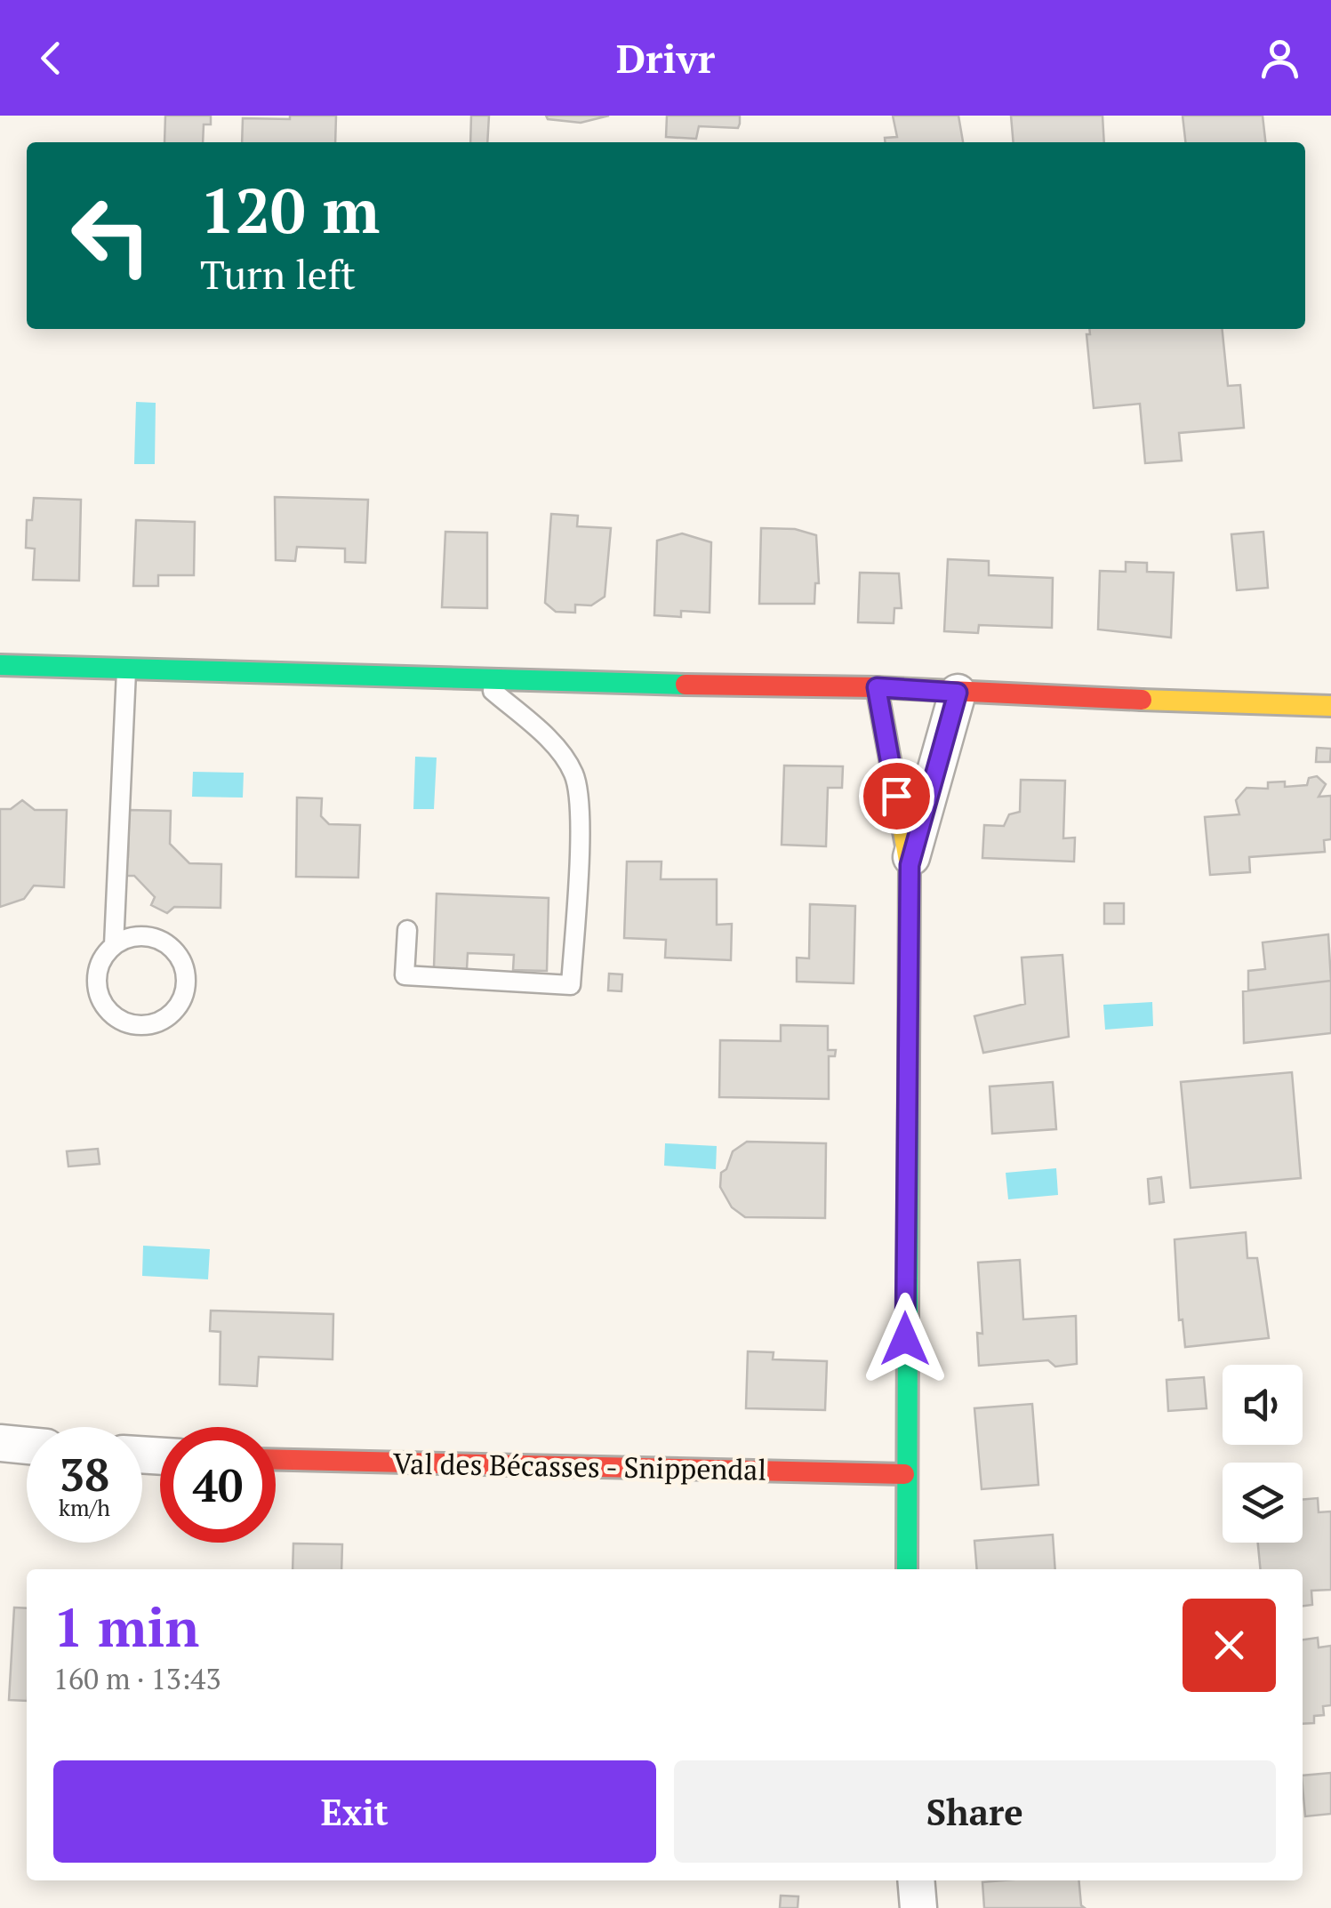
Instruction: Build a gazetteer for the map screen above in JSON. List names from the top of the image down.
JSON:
{
  "streets": {
    "street": ["Val des Bécasses - Snippendal"]
  },
  "page": {
    "header": "Drivr",
    "turn": ["120 m", "Turn left"],
    "speed": "38 km/h",
    "limit": "40",
    "heading": ["1 min", "160 m · 13:43"],
    "buttons": ["Exit", "Share"]
  }
}
